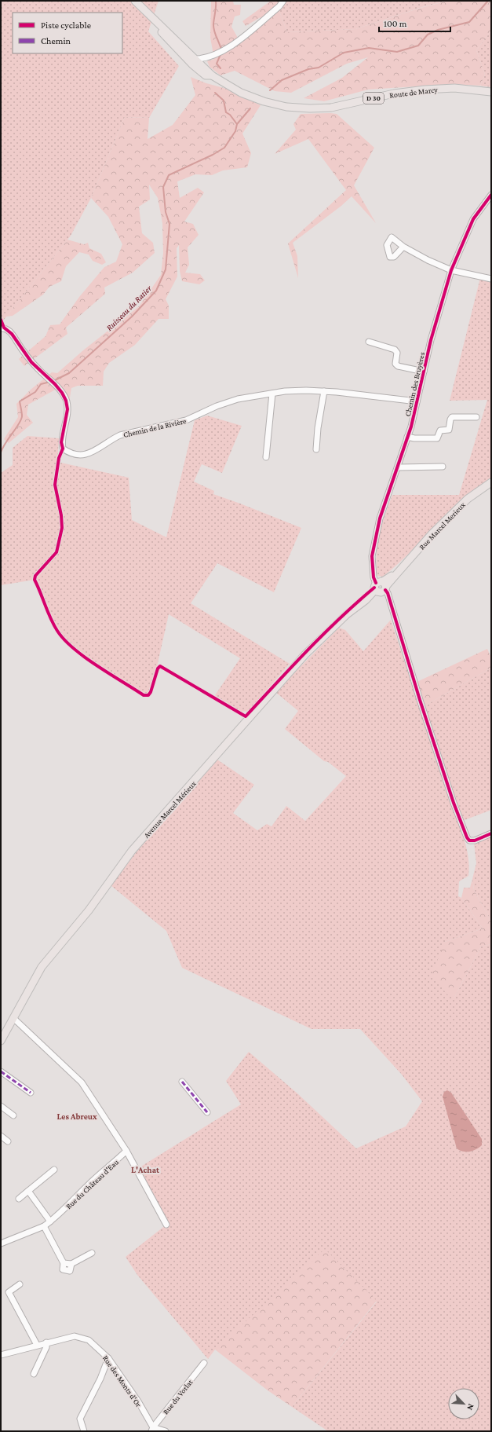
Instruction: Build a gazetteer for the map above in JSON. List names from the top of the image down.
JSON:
{
  "streets": {
    "main road": [
      "Route de Marcy",
      "D 30",
      "Rue Marcel Merieux",
      "Avenue Marcel Mérieux"
    ],
    "street": [
      "Chemin des Bruyères",
      "Chemin de la Rivière",
      "Rue du Château d'Eau",
      "Rue des Monts d'Or",
      "Rue du Vorlat"
    ]
  },
  "crossings": [
    ["Chemin des Bruyères", "Chemin de la Rivière"],
    ["Chemin des Bruyères", "Rue Marcel Merieux"],
    ["Chemin des Bruyères", "Avenue Marcel Mérieux"],
    ["Rue Marcel Merieux", "Avenue Marcel Mérieux"],
    ["Rue des Monts d'Or", "Rue du Vorlat"]
  ],
  "districts": ["Les Abreux", "L'Achat"],
  "water": ["Ruisseau du Ratier"],
  "legend": ["Piste cyclable", "Chemin"],
  "scale_bar": "100 m",
  "north": "bottom right"
}
